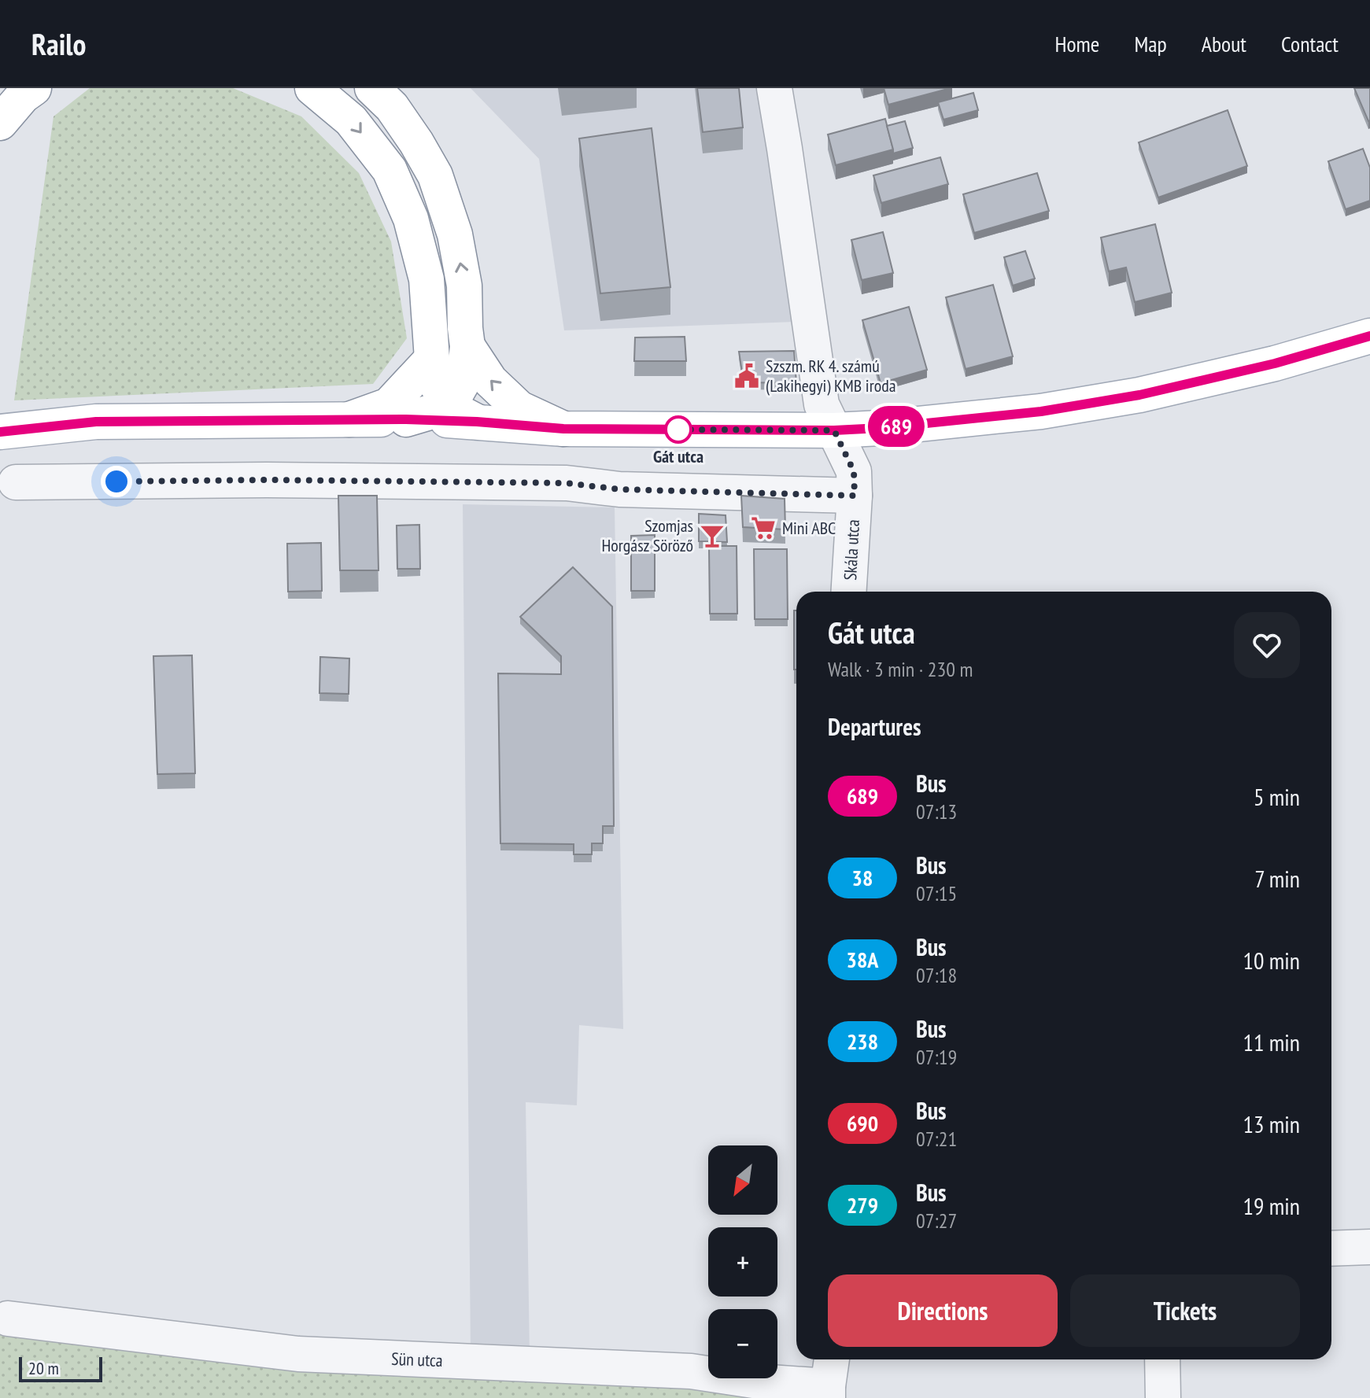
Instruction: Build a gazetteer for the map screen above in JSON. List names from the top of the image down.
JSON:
{
  "streets": {
    "street": ["Skála utca", "Sün utca"]
  },
  "places": {
    "public building": ["Szszm. RK 4. számú (Lakihegyi) KMB iroda"],
    "other": ["Gát utca"],
    "supermarket": ["Mini ABC"],
    "bar": ["Szomjas Horgász Söröző"]
  },
  "lines": ["bus line 689"],
  "scale_bar": "20 m",
  "north": "bottom left",
  "page": {
    "header": "Railo",
    "nav": [
      "Home",
      "Map",
      "About",
      "Contact"
    ],
    "on_map": "689",
    "heading": [
      ["Gát utca", "Walk · 3 min · 230 m"],
      "Departures"
    ],
    "list": [
      {
        "mark": "689",
        "name": "Bus",
        "note": "07:13",
        "value": "5 min"
      },
      {
        "mark": "38",
        "name": "Bus",
        "note": "07:15",
        "value": "7 min"
      },
      {
        "mark": "38A",
        "name": "Bus",
        "note": "07:18",
        "value": "10 min"
      },
      {
        "mark": "238",
        "name": "Bus",
        "note": "07:19",
        "value": "11 min"
      },
      {
        "mark": "690",
        "name": "Bus",
        "note": "07:21",
        "value": "13 min"
      },
      {
        "mark": "279",
        "name": "Bus",
        "note": "07:27",
        "value": "19 min"
      }
    ],
    "map_buttons": ["+", "−"],
    "buttons": ["Directions", "Tickets"],
    "scale": "20 m"
  }
}
